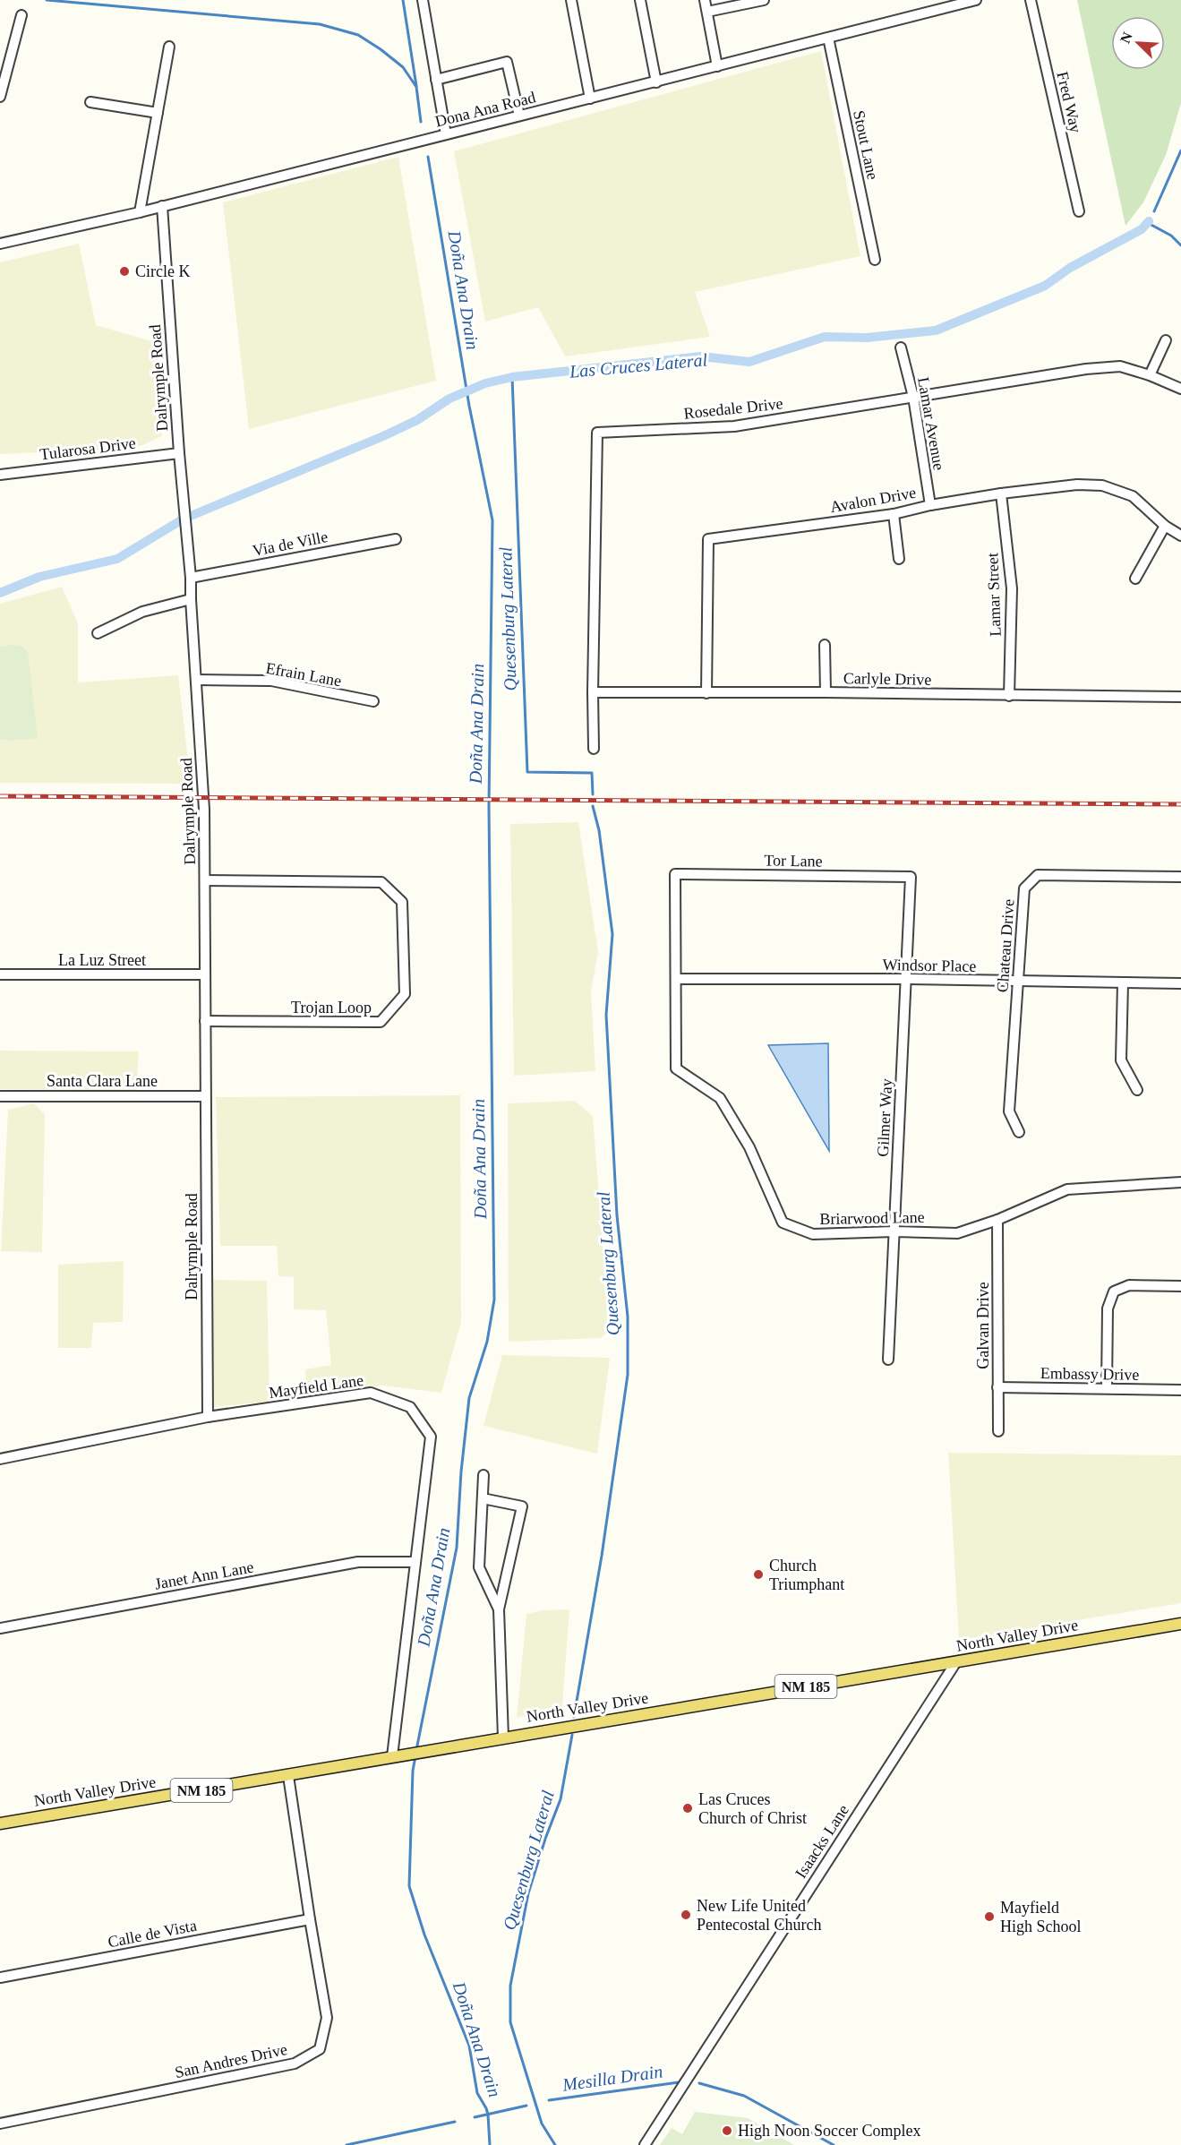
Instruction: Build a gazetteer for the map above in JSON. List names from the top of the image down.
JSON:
{
  "streets": {
    "main road": ["North Valley Drive", "NM 185"],
    "street": [
      "Fred Way",
      "Dona Ana Road",
      "Stout Lane",
      "Dalrymple Road",
      "Rosedale Drive",
      "Lamar Avenue",
      "Tularosa Drive",
      "Avalon Drive",
      "Via de Ville",
      "Lamar Street",
      "Efrain Lane",
      "Carlyle Drive",
      "Tor Lane",
      "Chateau Drive",
      "La Luz Street",
      "Windsor Place",
      "Trojan Loop",
      "Santa Clara Lane",
      "Gilmer Way",
      "Briarwood Lane",
      "Galvan Drive",
      "Embassy Drive",
      "Mayfield Lane",
      "Janet Ann Lane",
      "Isaacks Lane",
      "Calle de Vista",
      "San Andres Drive"
    ]
  },
  "crossings": [
    ["Dona Ana Road", "Stout Lane"],
    ["Dona Ana Road", "Dalrymple Road"],
    ["Dalrymple Road", "Tularosa Drive"],
    ["Dalrymple Road", "Via de Ville"],
    ["Dalrymple Road", "Efrain Lane"],
    ["Dalrymple Road", "La Luz Street"],
    ["Dalrymple Road", "Trojan Loop"],
    ["Dalrymple Road", "Santa Clara Lane"],
    ["Dalrymple Road", "Mayfield Lane"],
    ["Rosedale Drive", "Lamar Avenue"],
    ["Rosedale Drive", "Carlyle Drive"],
    ["Lamar Avenue", "Avalon Drive"],
    ["Avalon Drive", "Lamar Street"],
    ["Avalon Drive", "Carlyle Drive"],
    ["Lamar Street", "Carlyle Drive"],
    ["Tor Lane", "Gilmer Way"],
    ["Tor Lane", "Briarwood Lane"],
    ["Chateau Drive", "Windsor Place"],
    ["Windsor Place", "Gilmer Way"],
    ["Windsor Place", "Briarwood Lane"],
    ["Gilmer Way", "Briarwood Lane"],
    ["Briarwood Lane", "Galvan Drive"],
    ["Galvan Drive", "Embassy Drive"],
    ["Mayfield Lane", "Janet Ann Lane"],
    ["Mayfield Lane", "North Valley Drive"],
    ["North Valley Drive", "Isaacks Lane"],
    ["North Valley Drive", "San Andres Drive"],
    ["Calle de Vista", "San Andres Drive"]
  ],
  "water": [
    "Doña Ana Drain",
    "Las Cruces Lateral",
    "Quesenburg Lateral",
    "Mesilla Drain"
  ],
  "places": [
    "Circle K",
    "Church Triumphant",
    "Las Cruces Church of Christ",
    "New Life United Pentecostal Church",
    "Mayfield High School",
    "High Noon Soccer Complex"
  ],
  "north": "top left"
}
